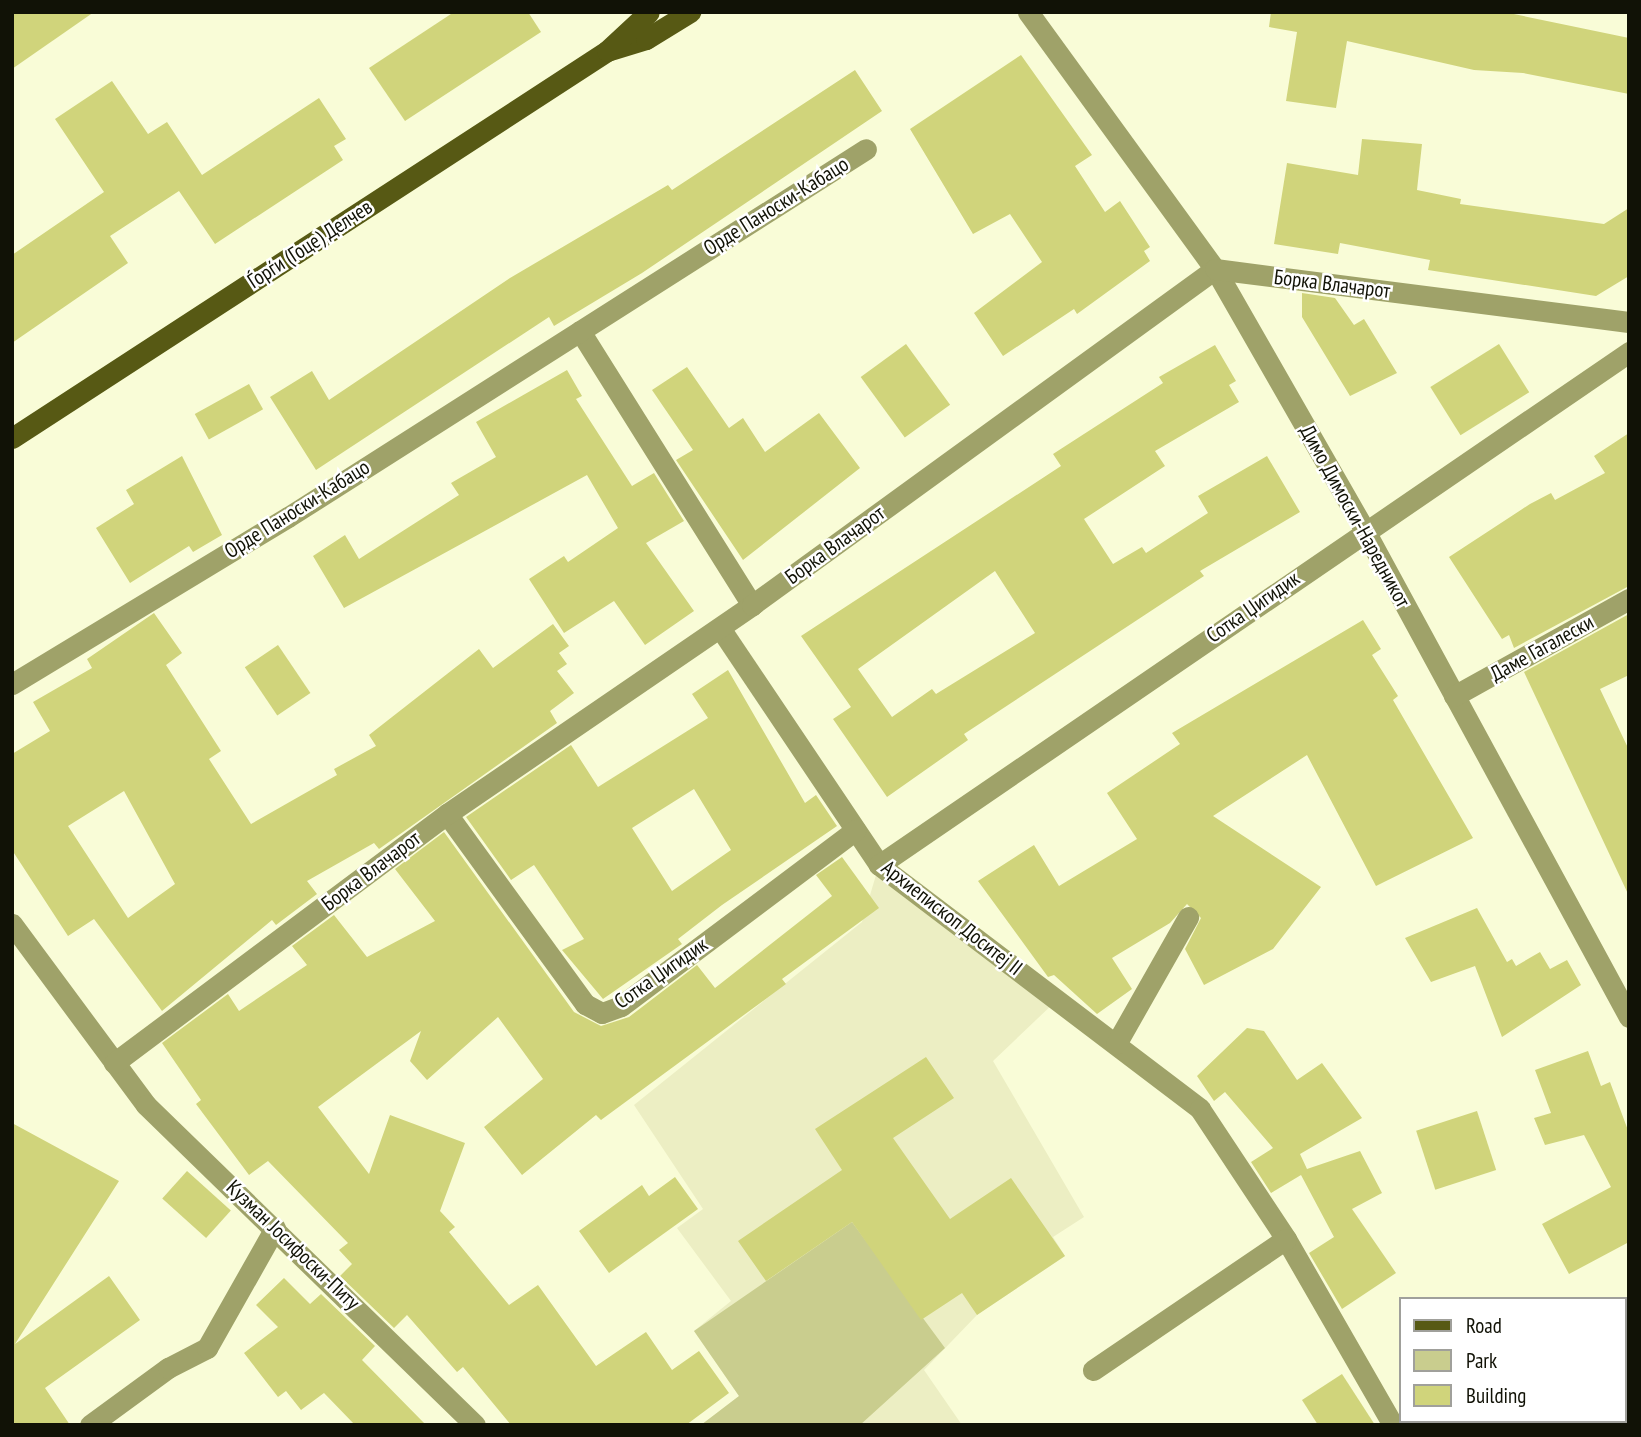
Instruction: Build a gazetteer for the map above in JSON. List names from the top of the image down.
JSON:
{
  "streets": {
    "main road": ["Ѓорѓи (Гоце) Делчев"],
    "street": [
      "Орде Паноски-Кабацо",
      "Борка Влачарот",
      "Димо Димоски-Наредникот",
      "Сотка Џигидик",
      "Даме Гагалески",
      "Архиепископ Доситеј II",
      "Кузман Јосифоски-Питу"
    ]
  },
  "crossings": [
    ["Борка Влачарот", "Димо Димоски-Наредникот"],
    ["Борка Влачарот", "Сотка Џигидик"],
    ["Борка Влачарот", "Архиепископ Доситеј II"],
    ["Борка Влачарот", "Кузман Јосифоски-Питу"],
    ["Димо Димоски-Наредникот", "Сотка Џигидик"],
    ["Димо Димоски-Наредникот", "Даме Гагалески"],
    ["Сотка Џигидик", "Архиепископ Доситеј II"]
  ],
  "legend": ["Road", "Park", "Building"]
}
